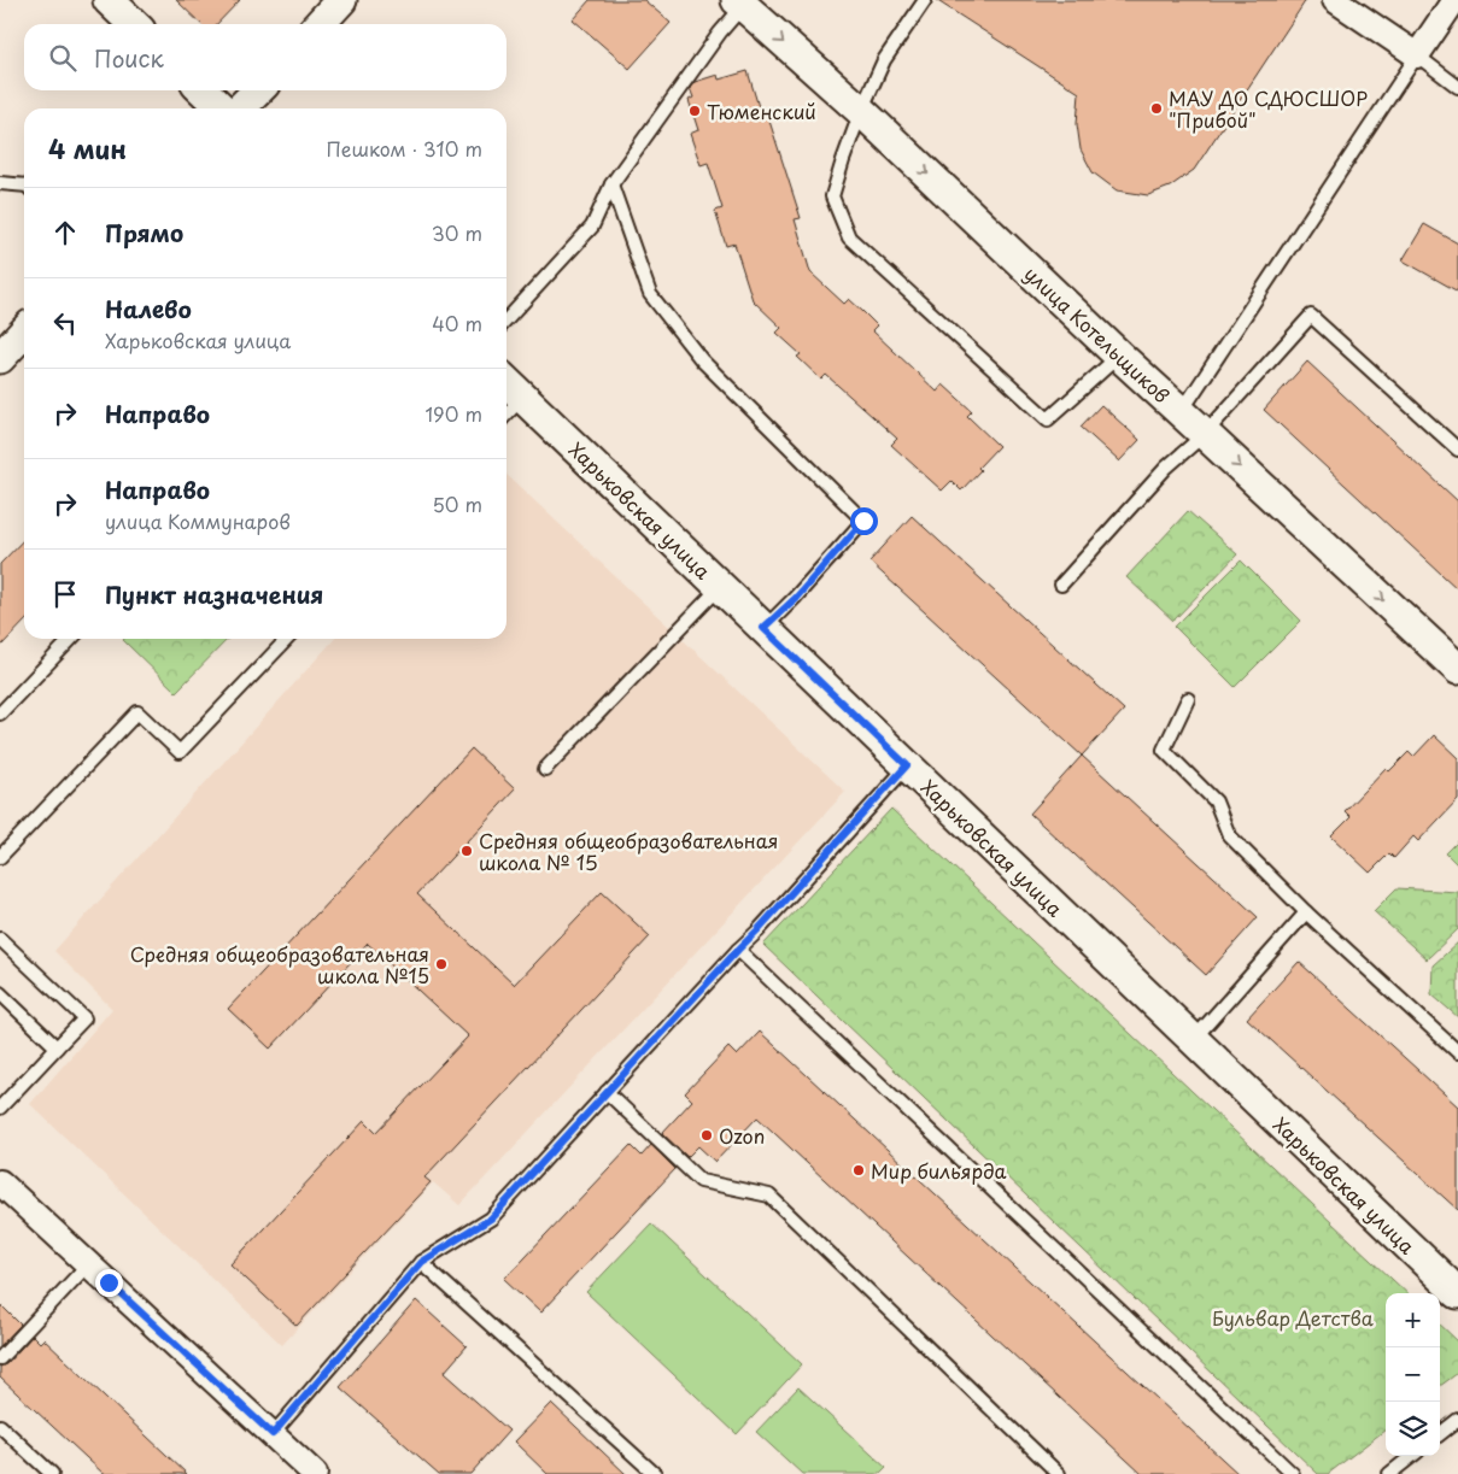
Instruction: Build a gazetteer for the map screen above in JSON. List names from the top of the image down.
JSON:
{
  "streets": {
    "street": ["улица Котельщиков", "Харьковская улица"]
  },
  "one_way": ["улица Котельщиков"],
  "parks": ["Бульвар Детства"],
  "places": [
    "МАУ ДО СДЮСШОР \"Прибой\"",
    "Тюменский",
    "Средняя общеобразовательная школа № 15",
    "Средняя общеобразовательная школа №15",
    "Ozon",
    "Мир бильярда"
  ],
  "page": {
    "search": "Поиск",
    "heading": ["4 мин", "Пешком · 310 m"],
    "list": [
      ["Прямо", "30 m"],
      ["Налево", "Харьковская улица", "40 m"],
      ["Направо", "190 m"],
      ["Направо", "улица Коммунаров", "50 m"],
      "Пункт назначения"
    ],
    "map_buttons": ["+", "−"]
  }
}
